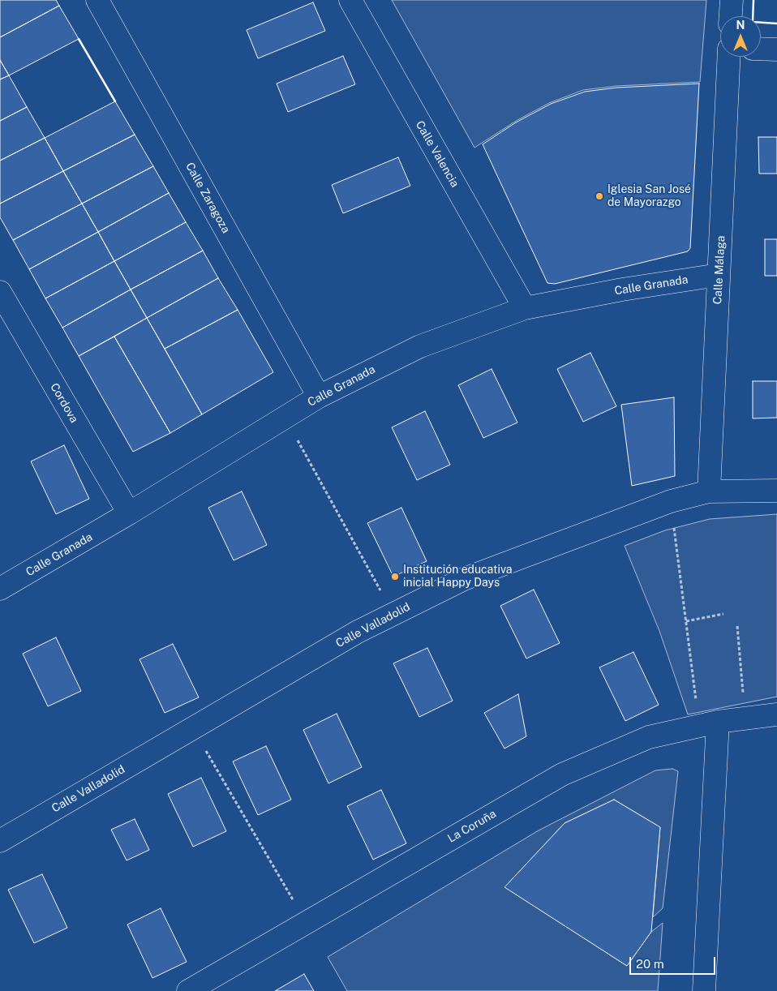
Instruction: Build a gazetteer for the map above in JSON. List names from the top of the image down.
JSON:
{
  "streets": {
    "street": [
      "Calle Valencia",
      "Calle Zaragoza",
      "Calle Málaga",
      "Calle Granada",
      "Cordova",
      "Calle Valladolid",
      "La Coruña"
    ]
  },
  "crossings": [
    ["Calle Valencia", "Calle Granada"],
    ["Calle Zaragoza", "Calle Granada"],
    ["Calle Málaga", "Calle Granada"],
    ["Calle Málaga", "Calle Valladolid"],
    ["Calle Granada", "Cordova"]
  ],
  "places": ["Iglesia San José de Mayorazgo", "Institución educativa inicial Happy Days"],
  "scale_bar": "20 m",
  "north": "top"
}
